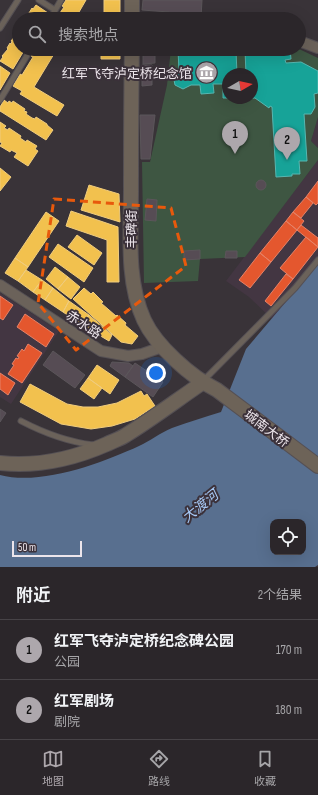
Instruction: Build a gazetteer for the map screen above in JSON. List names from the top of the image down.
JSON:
{
  "streets": {
    "street": ["丰碑街", "赤水路", "城南大桥"]
  },
  "crossings": [
    ["丰碑街", "赤水路"],
    ["丰碑街", "城南大桥"]
  ],
  "water": ["大渡河"],
  "places": {
    "museum": ["红军飞夺泸定桥纪念馆"]
  },
  "scale_bar": "50 m",
  "north": "right",
  "page": {
    "search": "搜索地点",
    "pins": ["1", "2"],
    "scale": "50 m",
    "heading": ["附近", "2个结果"],
    "list": [
      {
        "mark": "1",
        "name": "红军飞夺泸定桥纪念碑公园",
        "note": "公园",
        "value": "170 m"
      },
      {
        "mark": "2",
        "name": "红军剧场",
        "note": "剧院",
        "value": "180 m"
      }
    ],
    "nav": ["地图", "路线", "收藏"]
  }
}
